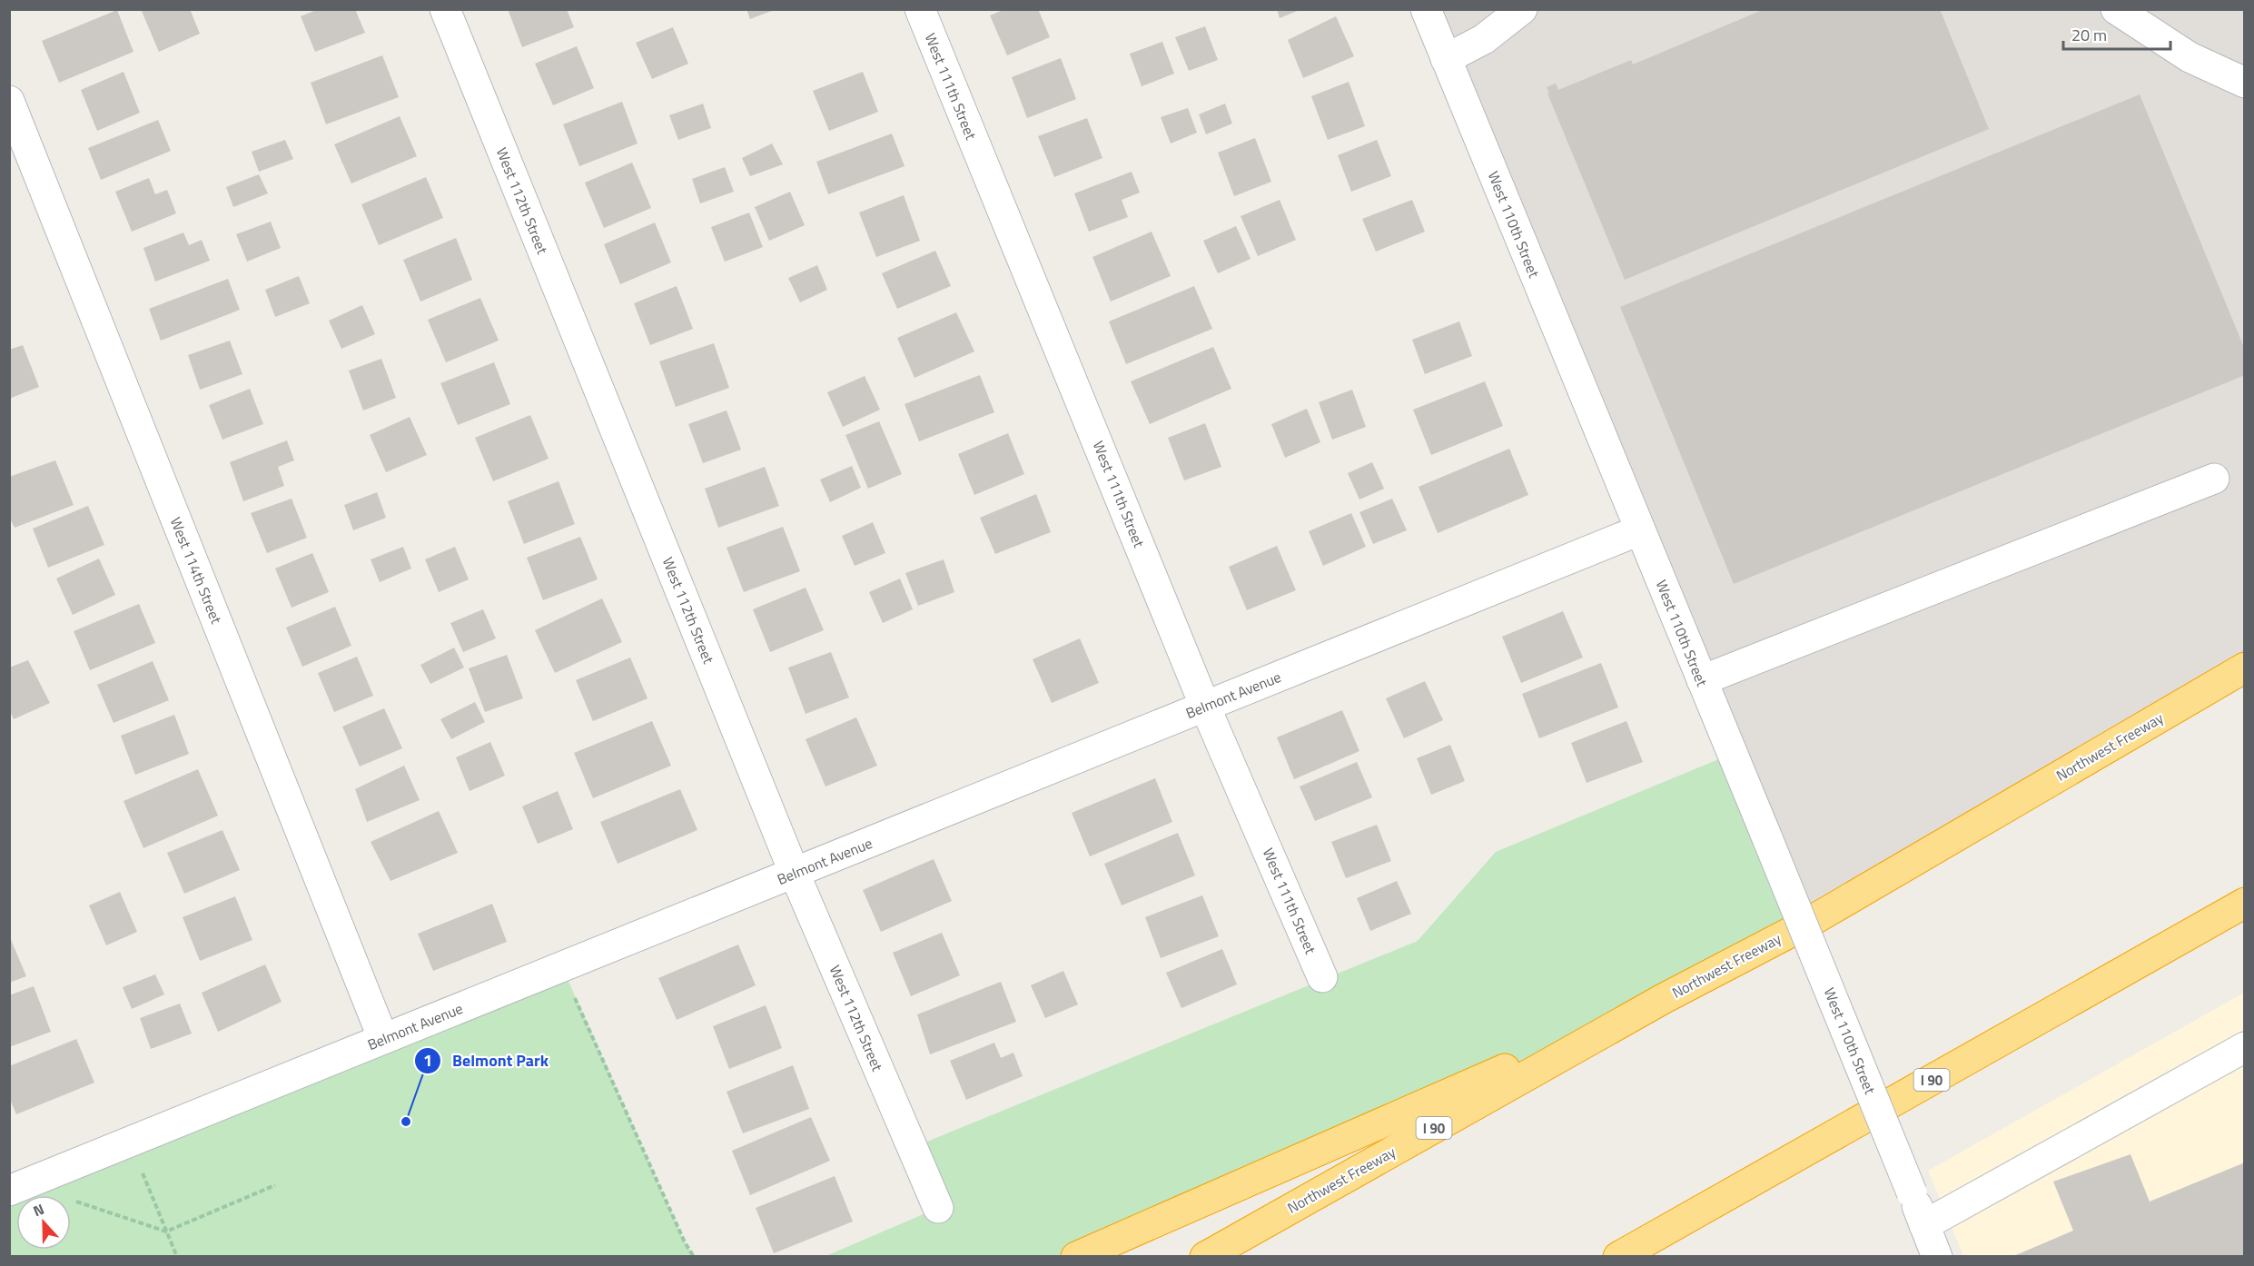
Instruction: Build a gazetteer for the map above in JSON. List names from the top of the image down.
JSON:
{
  "streets": {
    "highway": ["Northwest Freeway", "I 90"],
    "street": [
      "West 111th Street",
      "West 112th Street",
      "West 110th Street",
      "West 114th Street",
      "Belmont Avenue"
    ]
  },
  "crossings": [
    ["West 111th Street", "Belmont Avenue"],
    ["West 112th Street", "Belmont Avenue"],
    ["West 110th Street", "Belmont Avenue"],
    ["West 114th Street", "Belmont Avenue"]
  ],
  "places": ["Belmont Park"],
  "scale_bar": "20 m",
  "north": "top"
}
